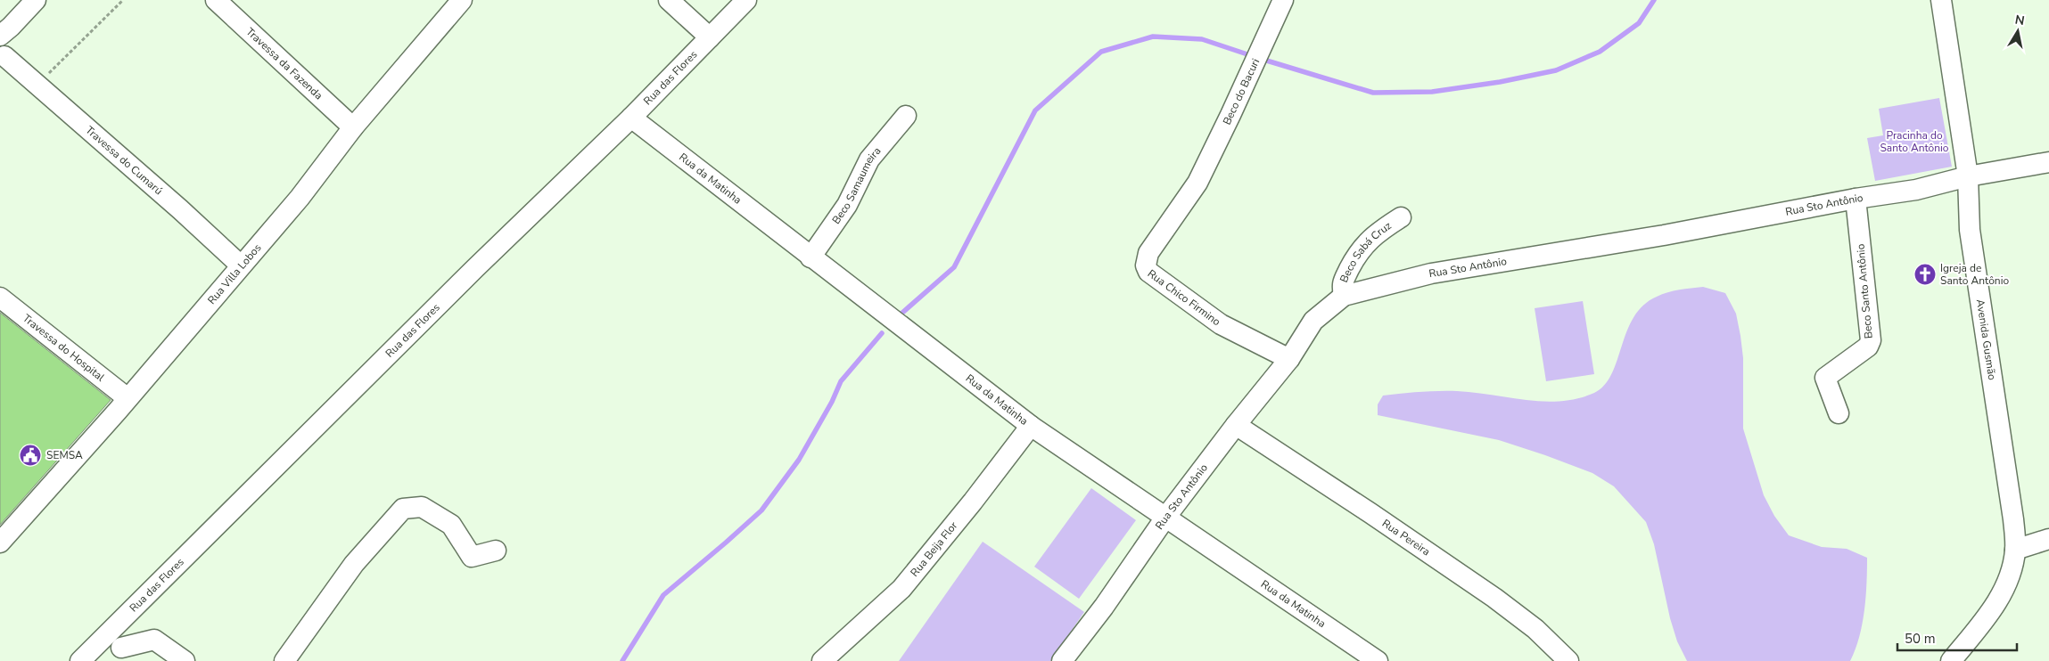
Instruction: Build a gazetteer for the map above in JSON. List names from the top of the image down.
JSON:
{
  "streets": {
    "street": [
      "Travessa da Fazenda",
      "Rua das Flores",
      "Beco do Bacuri",
      "Travessa do Cumarú",
      "Rua da Matinha",
      "Beco Samaumeira",
      "Rua Sto Antônio",
      "Beco Sabá Cruz",
      "Rua Villa Lobos",
      "Beco Santo Antônio",
      "Rua Chico Firmino",
      "Avenida Gusmão",
      "Travessa do Hospital",
      "Rua Pereira",
      "Rua Beija Flor"
    ]
  },
  "crossings": [
    ["Travessa da Fazenda", "Rua Villa Lobos"],
    ["Rua das Flores", "Rua da Matinha"],
    ["Beco do Bacuri", "Rua Chico Firmino"],
    ["Travessa do Cumarú", "Rua Villa Lobos"],
    ["Rua da Matinha", "Beco Samaumeira"],
    ["Rua da Matinha", "Rua Sto Antônio"],
    ["Rua da Matinha", "Rua Beija Flor"],
    ["Rua Sto Antônio", "Beco Sabá Cruz"],
    ["Rua Sto Antônio", "Beco Santo Antônio"],
    ["Rua Sto Antônio", "Rua Chico Firmino"],
    ["Rua Sto Antônio", "Avenida Gusmão"],
    ["Rua Sto Antônio", "Rua Pereira"],
    ["Rua Villa Lobos", "Travessa do Hospital"]
  ],
  "parks": ["Pracinha do Santo Antônio"],
  "places": {
    "church": ["Igreja de Santo Antônio"],
    "public building": ["SEMSA"]
  },
  "scale_bar": "50 m",
  "north": "top"
}
